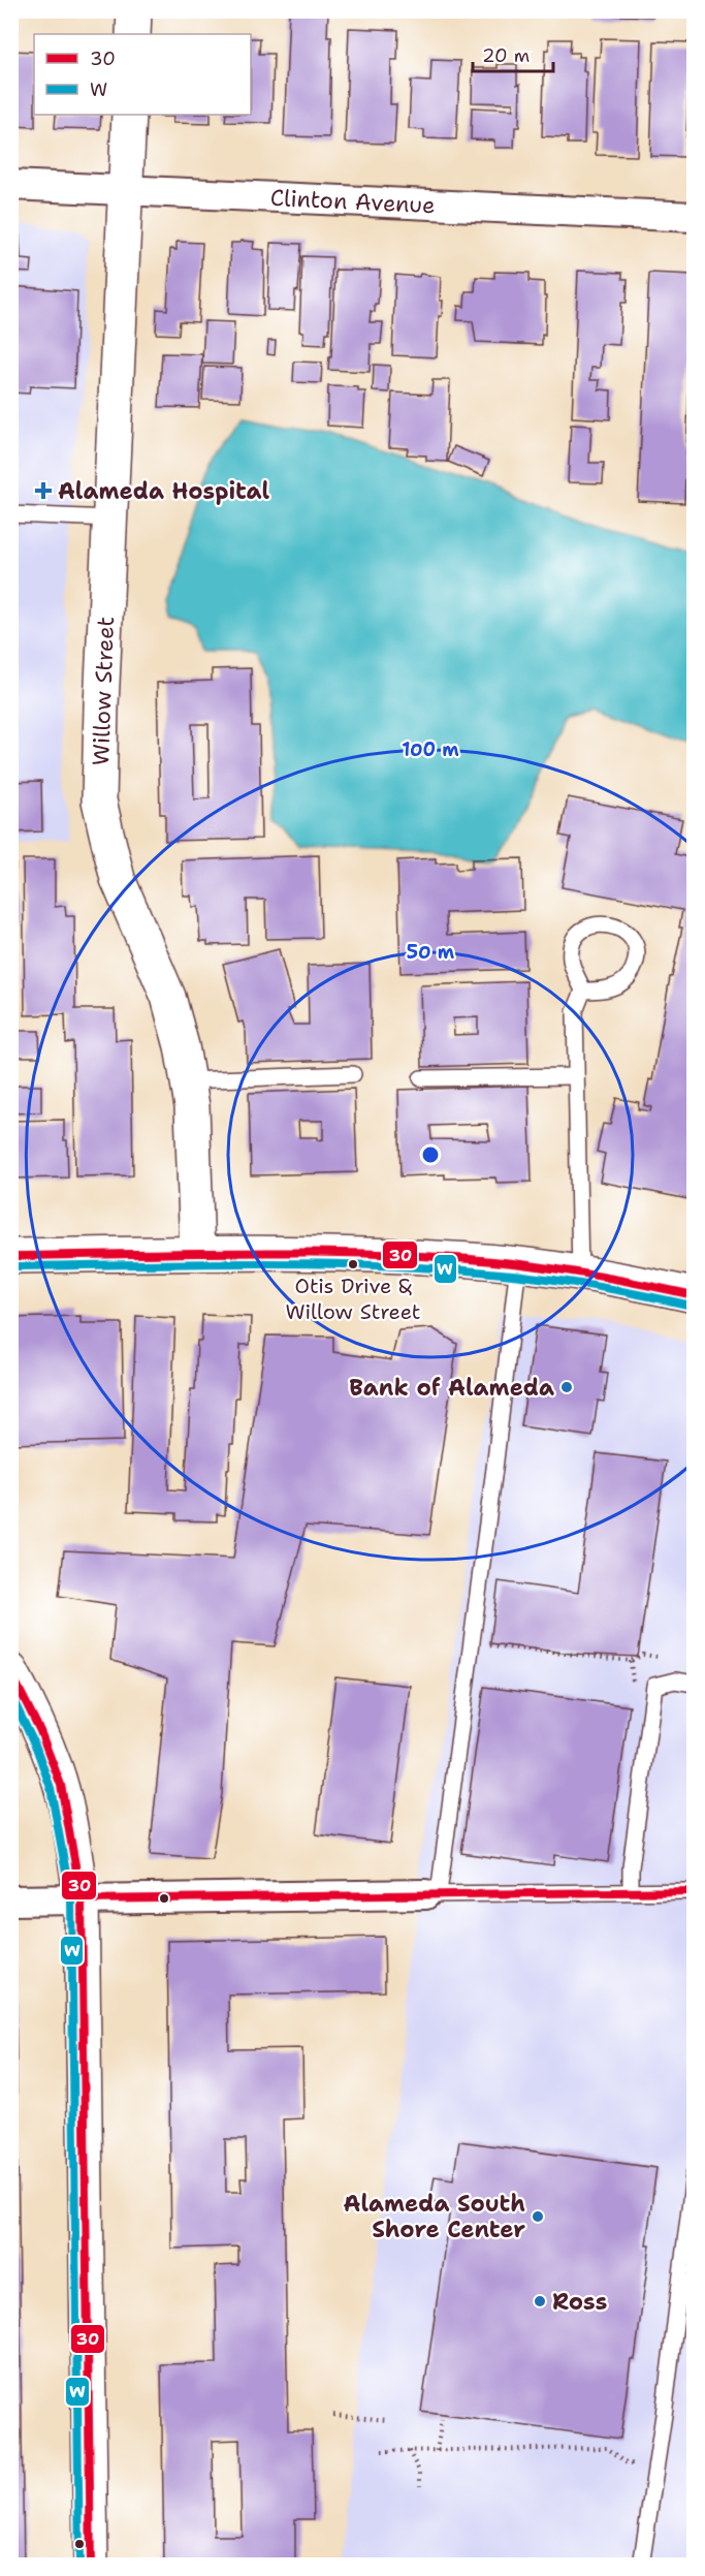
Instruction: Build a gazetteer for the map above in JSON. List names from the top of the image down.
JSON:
{
  "streets": {
    "street": ["Clinton Avenue", "Willow Street"]
  },
  "crossings": [
    ["Clinton Avenue", "Willow Street"]
  ],
  "places": {
    "health": ["Alameda Hospital"],
    "other": [
      "Otis Drive & Willow Street",
      "Bank of Alameda",
      "Alameda South Shore Center",
      "Ross"
    ]
  },
  "lines": ["transit line 30", "transit line W"],
  "legend": ["30", "W"],
  "scale_bar": "20 m",
  "rings": ["100 m", "50 m"]
}
